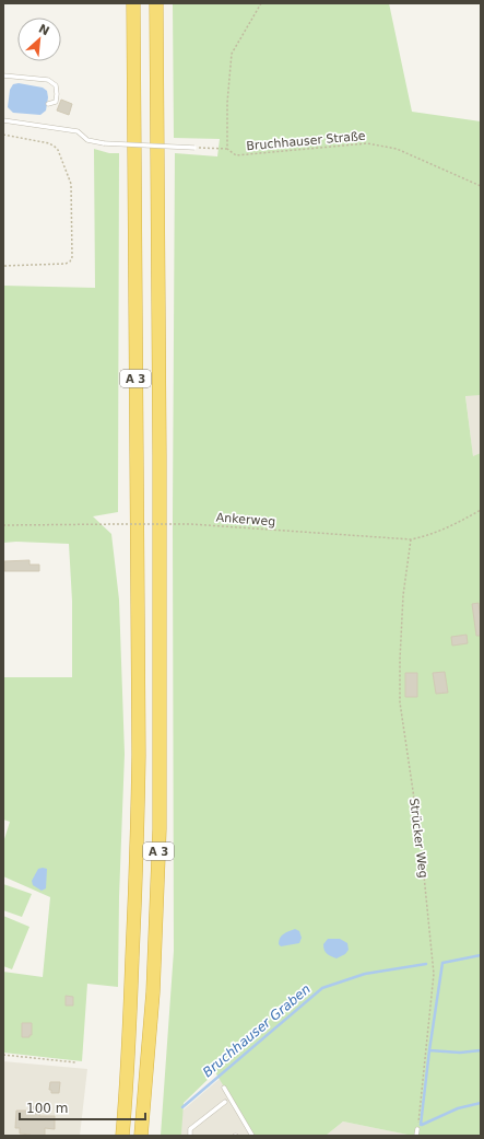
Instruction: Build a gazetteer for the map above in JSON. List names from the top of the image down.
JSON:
{
  "streets": {
    "highway": ["A 3"],
    "path": ["Bruchhauser Straße", "Ankerweg", "Strücker Weg"]
  },
  "crossings": [
    ["Ankerweg", "Strücker Weg"]
  ],
  "water": ["Bruchhauser Graben"],
  "scale_bar": "100 m",
  "north": "top right"
}
